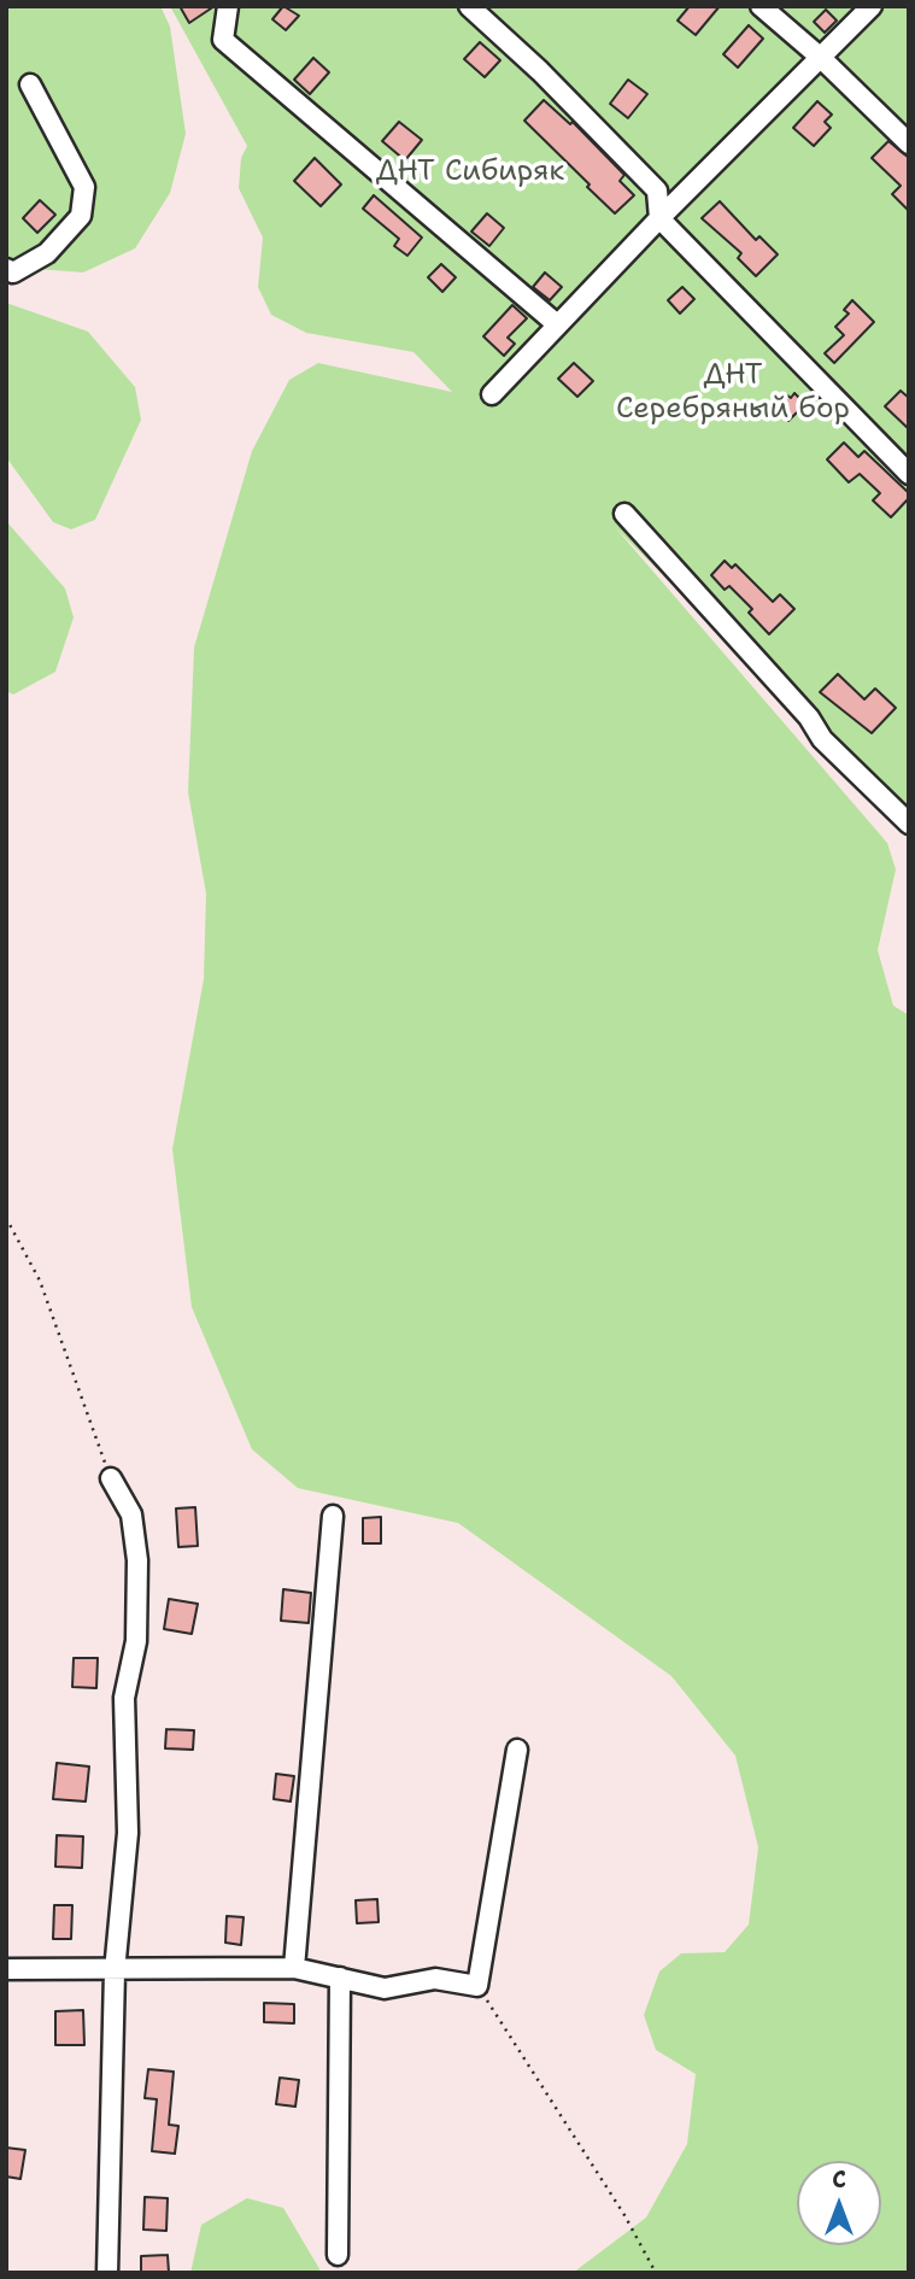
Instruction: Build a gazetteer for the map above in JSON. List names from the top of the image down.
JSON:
{
  "parks": ["ДНТ Сибиряк", "ДНТ Серебряный бор"],
  "north": "top"
}
